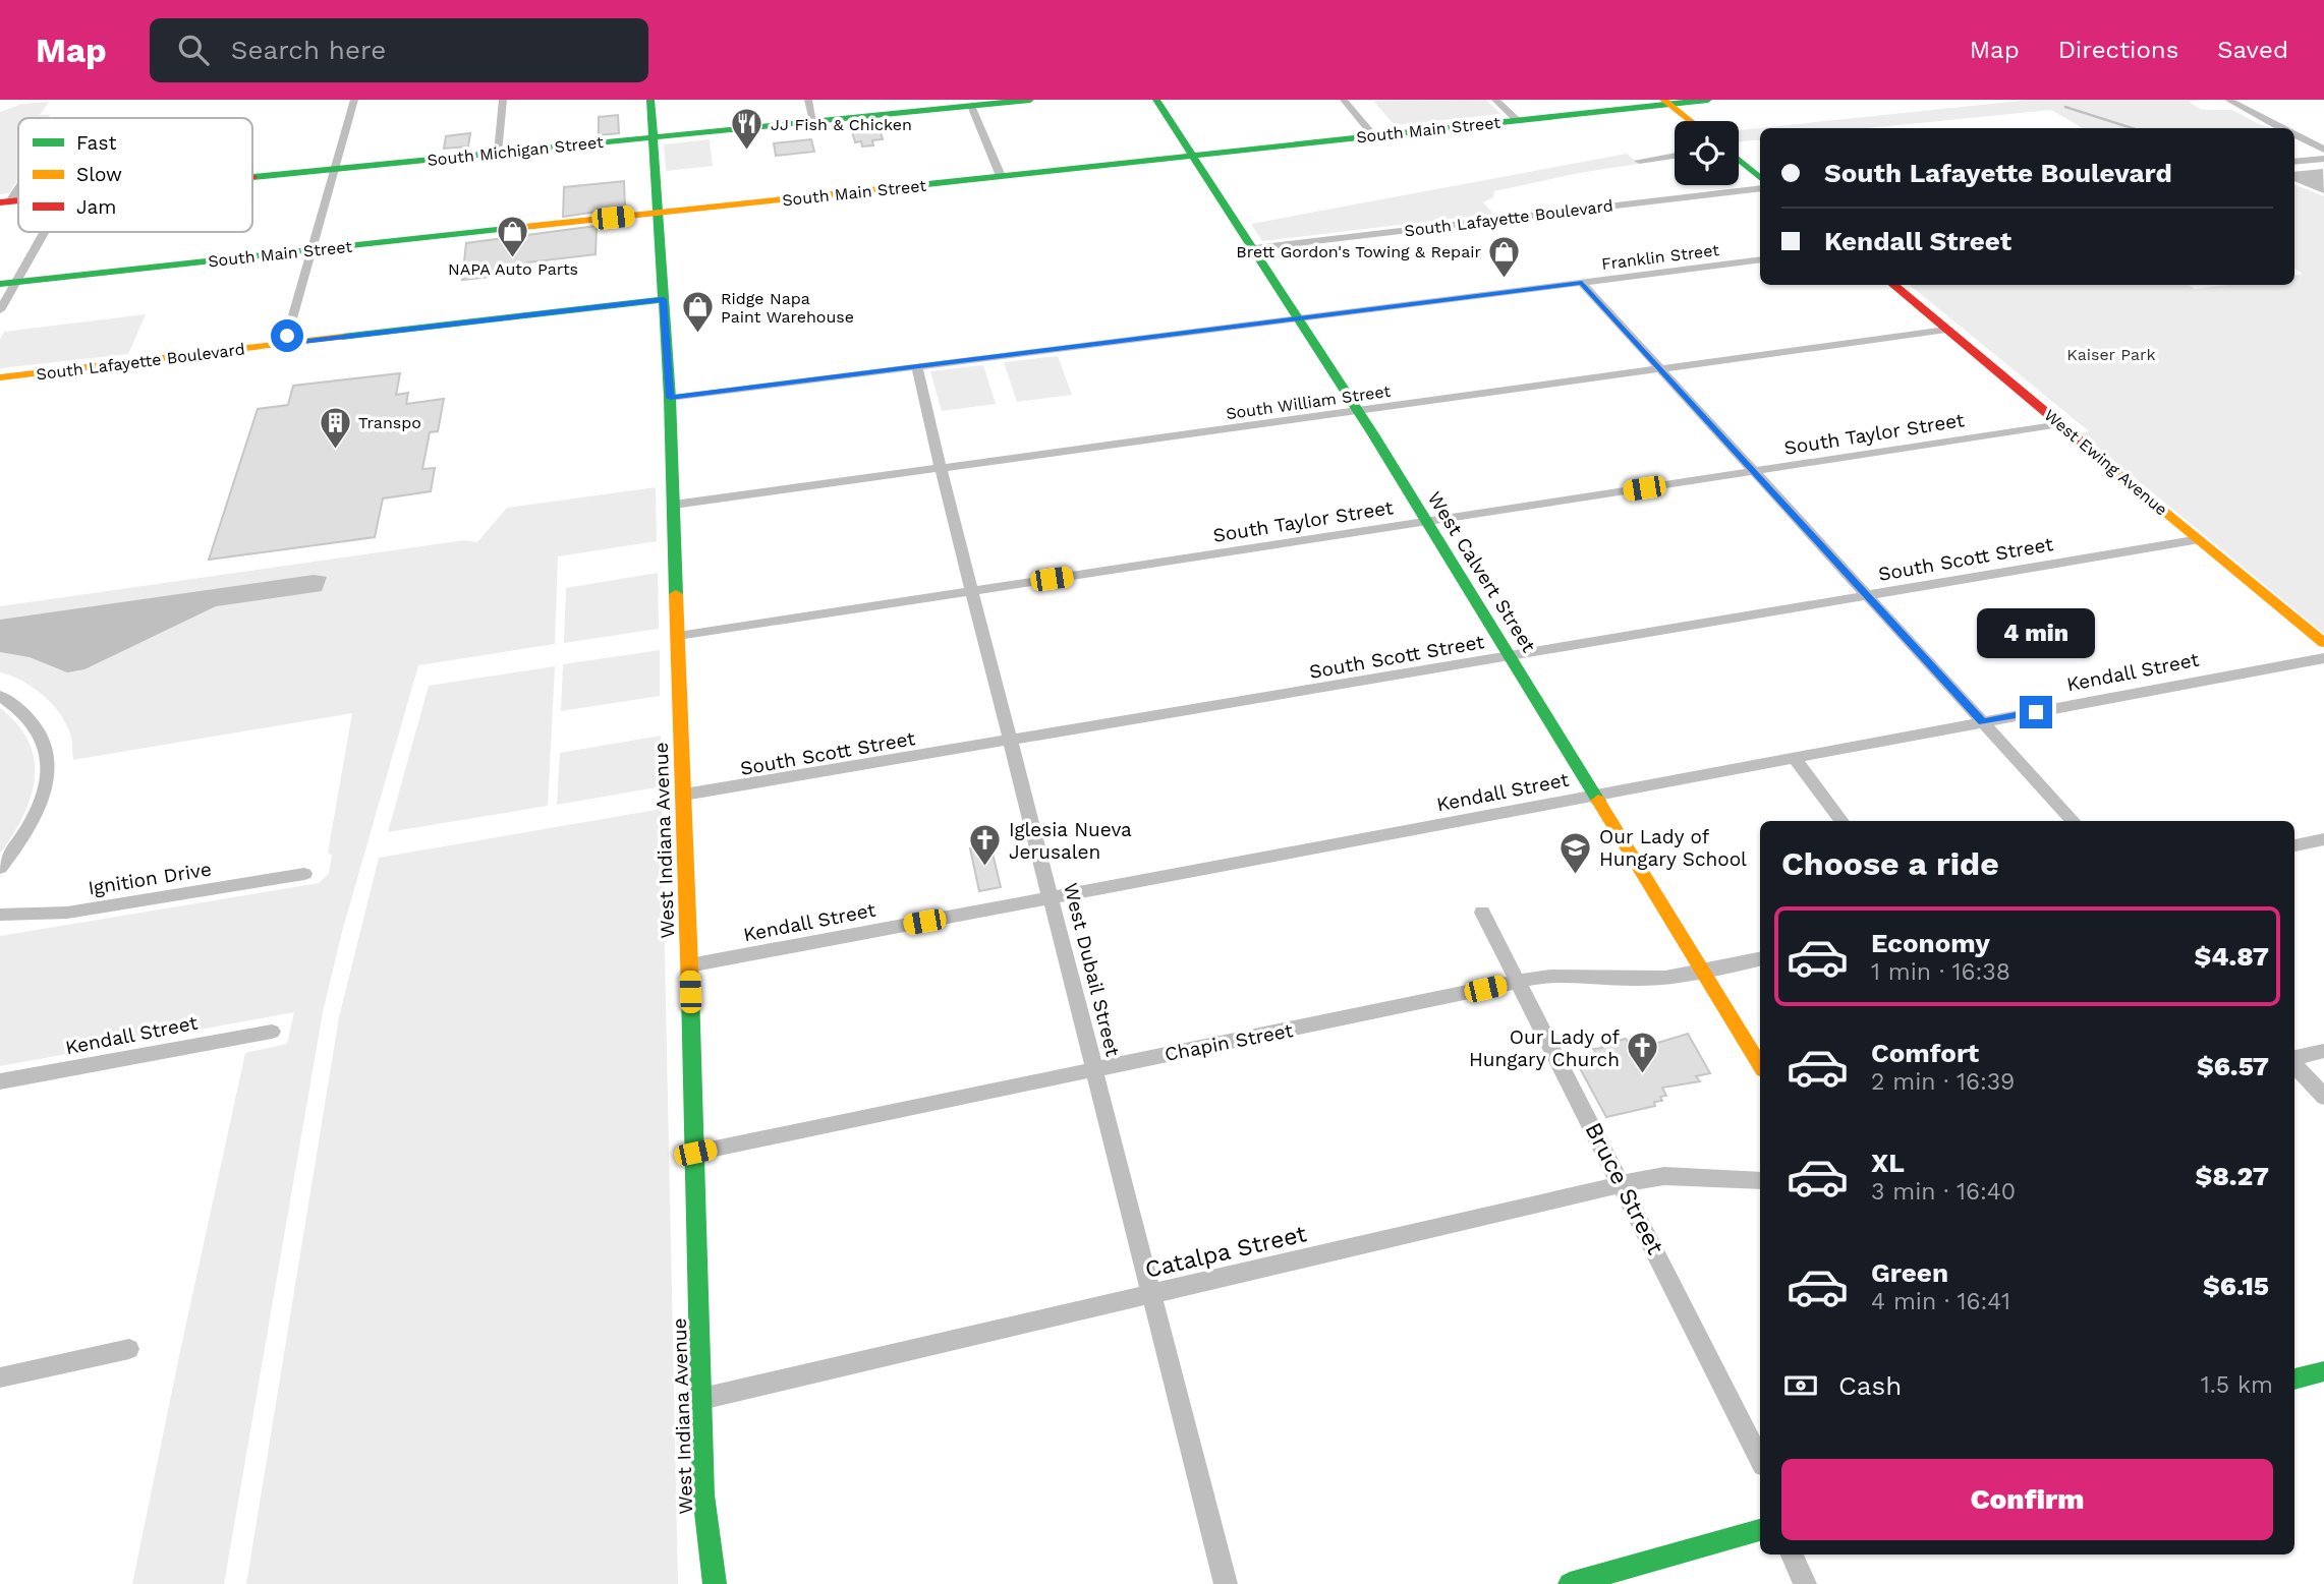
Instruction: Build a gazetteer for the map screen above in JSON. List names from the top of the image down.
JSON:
{
  "streets": {
    "street": [
      "South Main Street",
      "South Michigan Street",
      "South Lafayette Boulevard",
      "Franklin Street",
      "South William Street",
      "South Taylor Street",
      "West Ewing Avenue",
      "South Scott Street",
      "West Calvert Street",
      "Kendall Street",
      "West Indiana Avenue",
      "Ignition Drive",
      "West Dubail Street",
      "Chapin Street",
      "Bruce Street",
      "Catalpa Street"
    ]
  },
  "crossings": [
    ["South Main Street", "West Calvert Street"],
    ["South Main Street", "West Indiana Avenue"],
    ["South Michigan Street", "West Indiana Avenue"],
    ["South Lafayette Boulevard", "West Calvert Street"],
    ["South Lafayette Boulevard", "West Indiana Avenue"],
    ["Franklin Street", "West Calvert Street"],
    ["Franklin Street", "West Indiana Avenue"],
    ["Franklin Street", "West Dubail Street"],
    ["South William Street", "West Ewing Avenue"],
    ["South William Street", "West Calvert Street"],
    ["South William Street", "West Indiana Avenue"],
    ["South William Street", "West Dubail Street"],
    ["South Taylor Street", "West Ewing Avenue"],
    ["South Taylor Street", "West Calvert Street"],
    ["South Taylor Street", "West Indiana Avenue"],
    ["South Taylor Street", "West Dubail Street"],
    ["West Ewing Avenue", "South Scott Street"],
    ["South Scott Street", "West Calvert Street"],
    ["South Scott Street", "West Indiana Avenue"],
    ["South Scott Street", "West Dubail Street"],
    ["West Calvert Street", "Kendall Street"],
    ["West Calvert Street", "Chapin Street"],
    ["Kendall Street", "West Indiana Avenue"],
    ["Kendall Street", "West Dubail Street"],
    ["West Indiana Avenue", "Chapin Street"],
    ["West Indiana Avenue", "Catalpa Street"],
    ["West Dubail Street", "Chapin Street"],
    ["West Dubail Street", "Catalpa Street"],
    ["Chapin Street", "Bruce Street"],
    ["Bruce Street", "Catalpa Street"]
  ],
  "parks": ["Kaiser Park"],
  "places": {
    "restaurant": ["JJ Fish & Chicken"],
    "shop": ["NAPA Auto Parts", "Brett Gordon's Towing & Repair", "Ridge Napa Paint Warehouse"],
    "building": ["Transpo"],
    "church": ["Iglesia Nueva Jerusalen", "Our Lady of Hungary Church"],
    "school or university": ["Our Lady of Hungary School"]
  },
  "legend": ["Fast", "Slow", "Jam"],
  "page": {
    "header": "Map",
    "search": "Search here",
    "nav": ["Map", "Directions", "Saved"],
    "banner": ["South Lafayette Boulevard", "Kendall Street"],
    "bubble": "4 min",
    "heading": "Choose a ride",
    "list": [
      {
        "name": "Economy",
        "note": "1 min · 16:38",
        "value": "$4.87"
      },
      {
        "name": "Comfort",
        "note": "2 min · 16:39",
        "value": "$6.57"
      },
      {
        "name": "XL",
        "note": "3 min · 16:40",
        "value": "$8.27"
      },
      {
        "name": "Green",
        "note": "4 min · 16:41",
        "value": "$6.15"
      }
    ],
    "pay": ["Cash", "1.5 km"],
    "buttons": "Confirm"
  }
}
